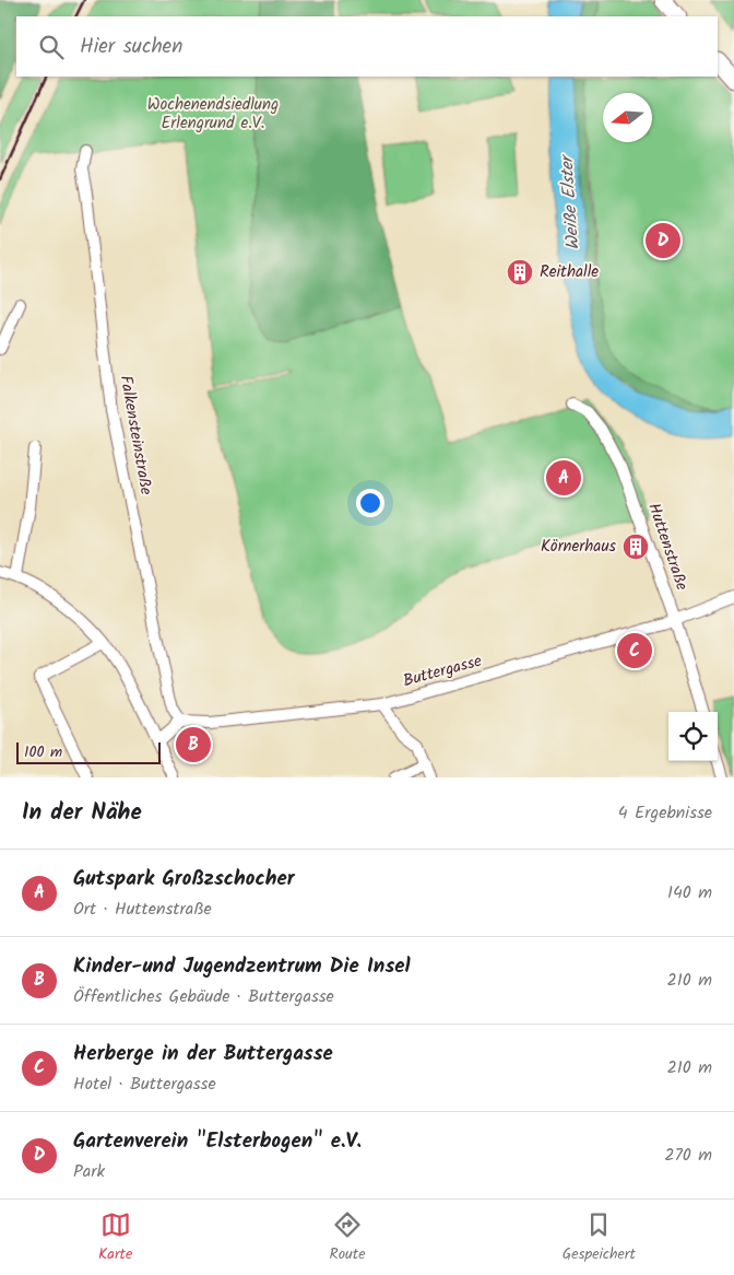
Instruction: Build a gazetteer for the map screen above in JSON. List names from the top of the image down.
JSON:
{
  "streets": {
    "street": ["Falkensteinstraße", "Huttenstraße", "Buttergasse"]
  },
  "crossings": [
    ["Falkensteinstraße", "Buttergasse"],
    ["Huttenstraße", "Buttergasse"]
  ],
  "water": ["Weiße Elster"],
  "parks": ["Wochenendsiedlung Erlengrund e.V."],
  "places": {
    "building": ["Reithalle", "Körnerhaus"]
  },
  "scale_bar": "100 m",
  "north": "left",
  "page": {
    "search": "Hier suchen",
    "pins": [
      "D",
      "A",
      "C",
      "B"
    ],
    "scale": "100 m",
    "heading": ["In der Nähe", "4 Ergebnisse"],
    "list": [
      {
        "mark": "A",
        "name": "Gutspark Großzschocher",
        "note": "Ort · Huttenstraße",
        "value": "140 m"
      },
      {
        "mark": "B",
        "name": "Kinder-und Jugendzentrum Die Insel",
        "note": "Öffentliches Gebäude · Buttergasse",
        "value": "210 m"
      },
      {
        "mark": "C",
        "name": "Herberge in der Buttergasse",
        "note": "Hotel · Buttergasse",
        "value": "210 m"
      },
      {
        "mark": "D",
        "name": "Gartenverein \"Elsterbogen\" e.V.",
        "note": "Park",
        "value": "270 m"
      }
    ],
    "nav": ["Karte", "Route", "Gespeichert"]
  }
}
